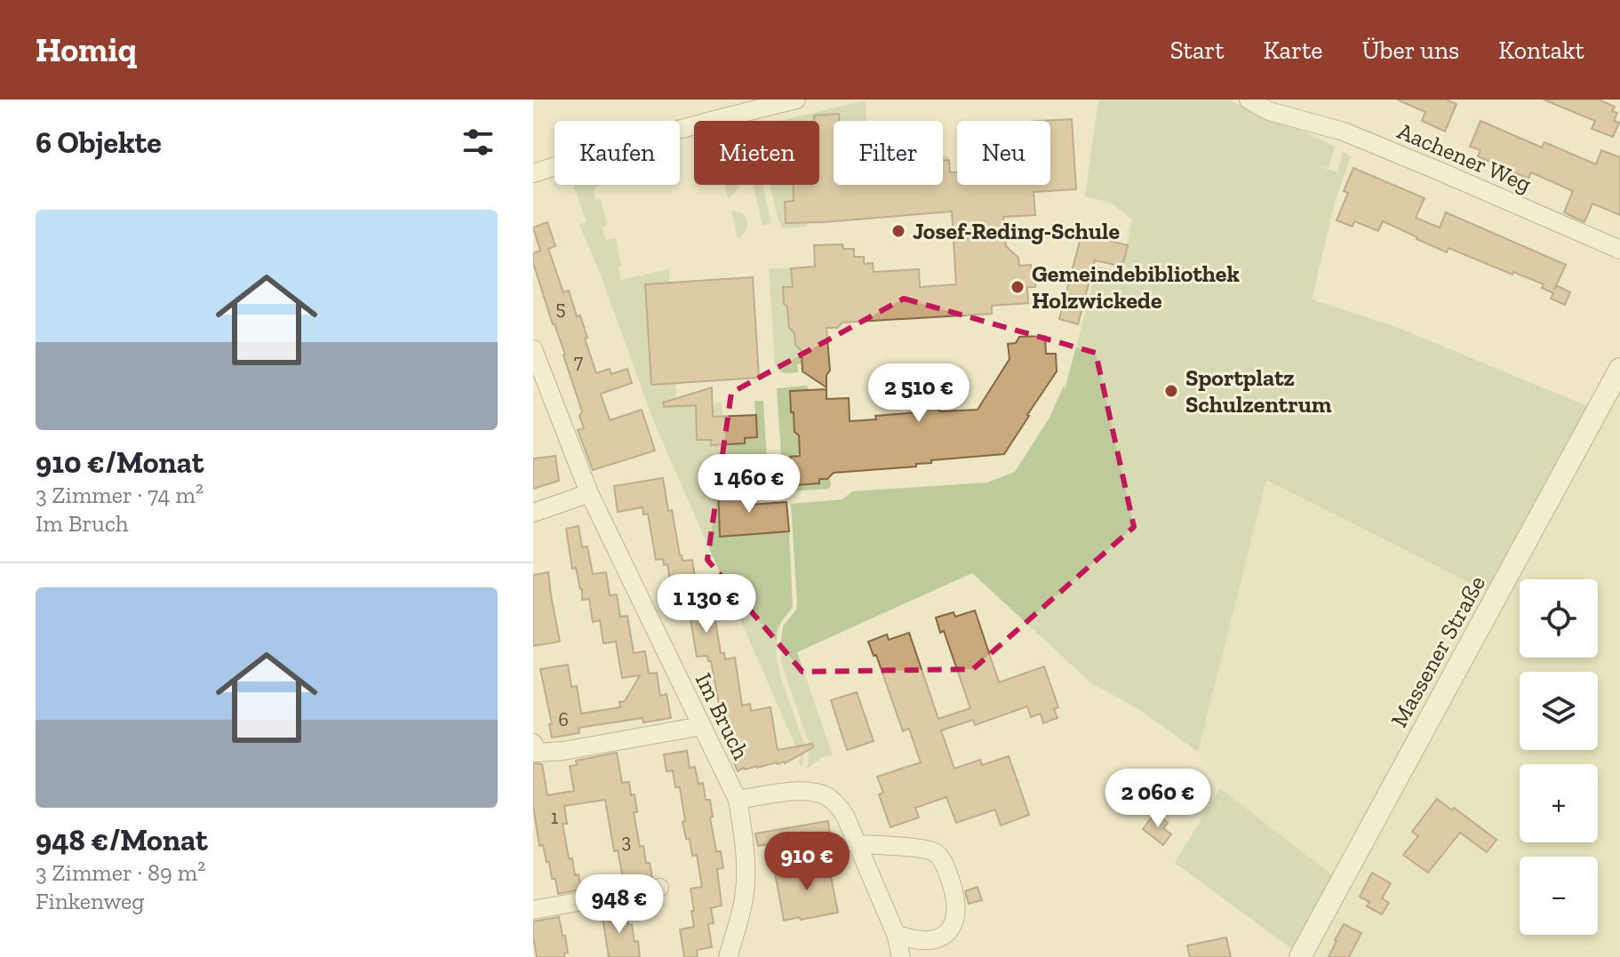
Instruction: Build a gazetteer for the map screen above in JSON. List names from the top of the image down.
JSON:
{
  "streets": {
    "street": ["Aachener Weg", "Massener Straße", "Im Bruch"]
  },
  "places": ["Josef-Reding-Schule", "Gemeindebibliothek Holzwickede", "Sportplatz Schulzentrum"],
  "house_numbers": [
    "5",
    "7",
    "6",
    "1",
    "3"
  ],
  "page": {
    "header": "Homiq",
    "nav": [
      "Start",
      "Karte",
      "Über uns",
      "Kontakt"
    ],
    "heading": "6 Objekte",
    "chip": [
      "Kaufen",
      "Mieten",
      "Filter",
      "Neu"
    ],
    "list": [
      {
        "name": "910 €/Monat",
        "note": "3 Zimmer · 74 m² · Im Bruch"
      },
      {
        "name": "948 €/Monat",
        "note": "3 Zimmer · 89 m² · Finkenweg"
      }
    ],
    "price": [
      "2 510 €",
      "1 460 €",
      "1 130 €",
      "2 060 €",
      "910 €",
      "948 €"
    ],
    "map_buttons": ["+", "−"]
  }
}
